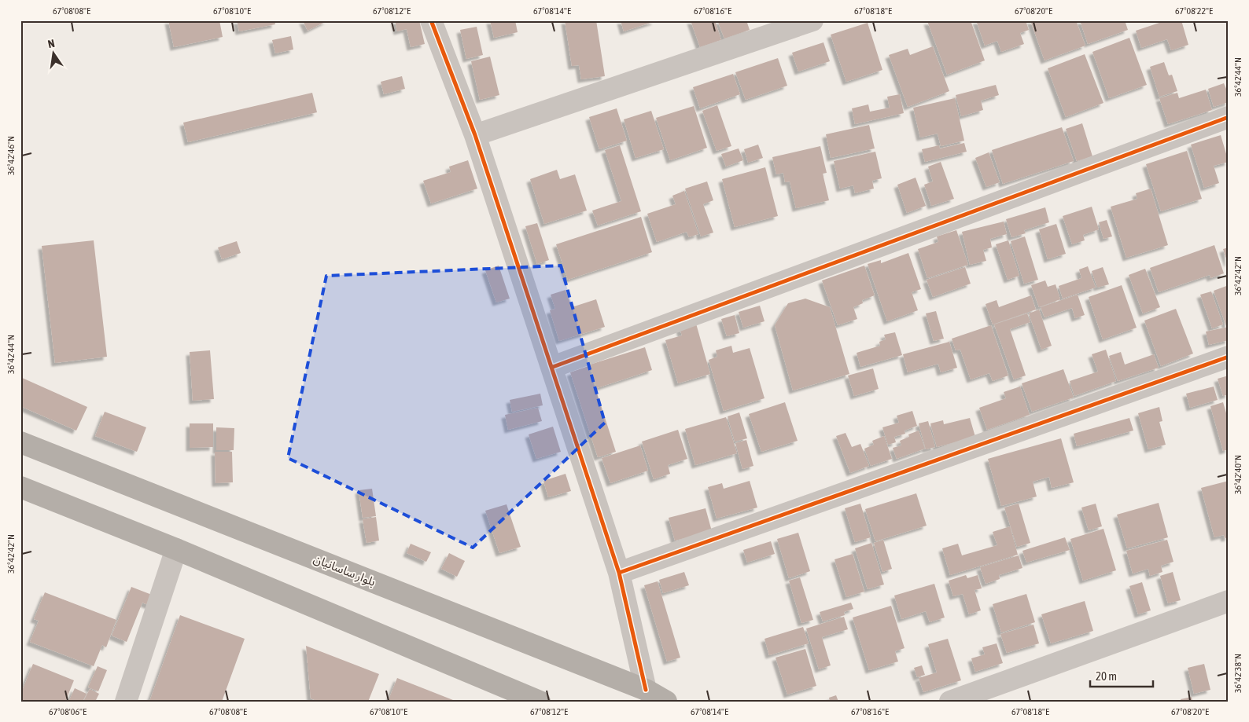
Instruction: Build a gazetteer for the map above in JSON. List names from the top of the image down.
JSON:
{
  "streets": {
    "highway": ["بلوار ساسانیان"]
  },
  "scale_bar": "20 m",
  "north": "top",
  "coordinates": [
    "67°08'08\"E",
    "67°08'10\"E",
    "67°08'12\"E",
    "67°08'14\"E",
    "67°08'16\"E",
    "67°08'18\"E",
    "67°08'20\"E",
    "67°08'22\"E",
    "36°42'44\"N",
    "36°42'46\"N",
    "36°42'42\"N",
    "36°42'40\"N",
    "36°42'38\"N",
    "67°08'06\"E"
  ]
}
